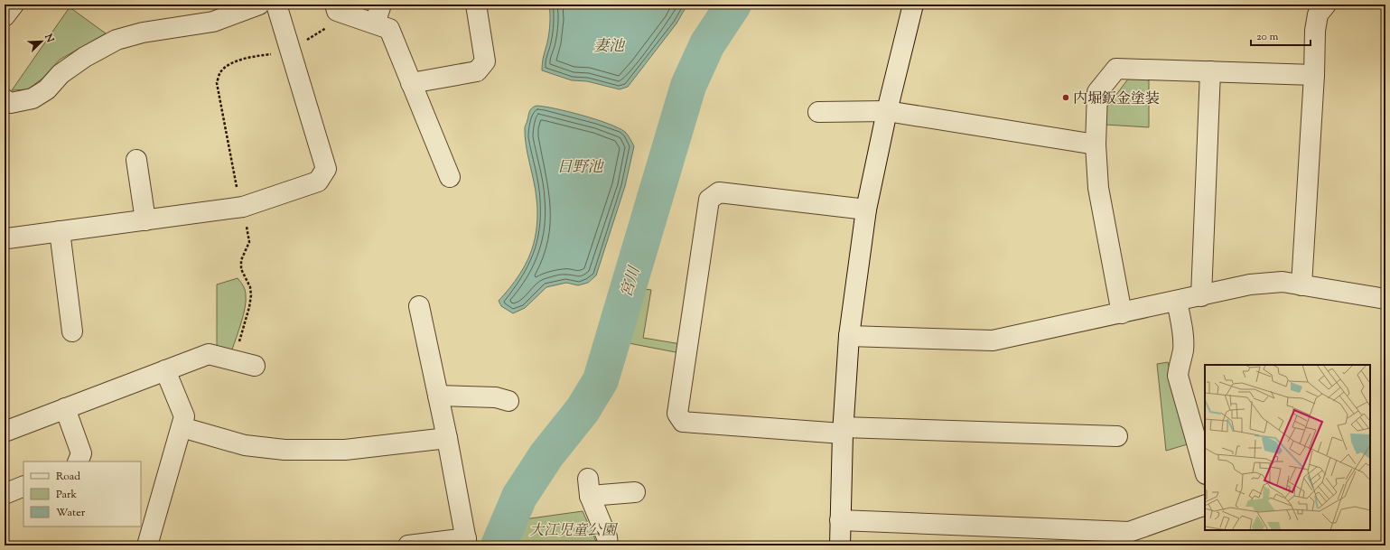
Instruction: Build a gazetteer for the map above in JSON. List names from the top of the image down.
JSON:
{
  "water": ["妻池", "日野池", "宮川"],
  "parks": ["大江児童公園"],
  "places": ["内堀鈑金塗装"],
  "legend": ["Road", "Park", "Water"],
  "scale_bar": "20 m",
  "north": "top right"
}
